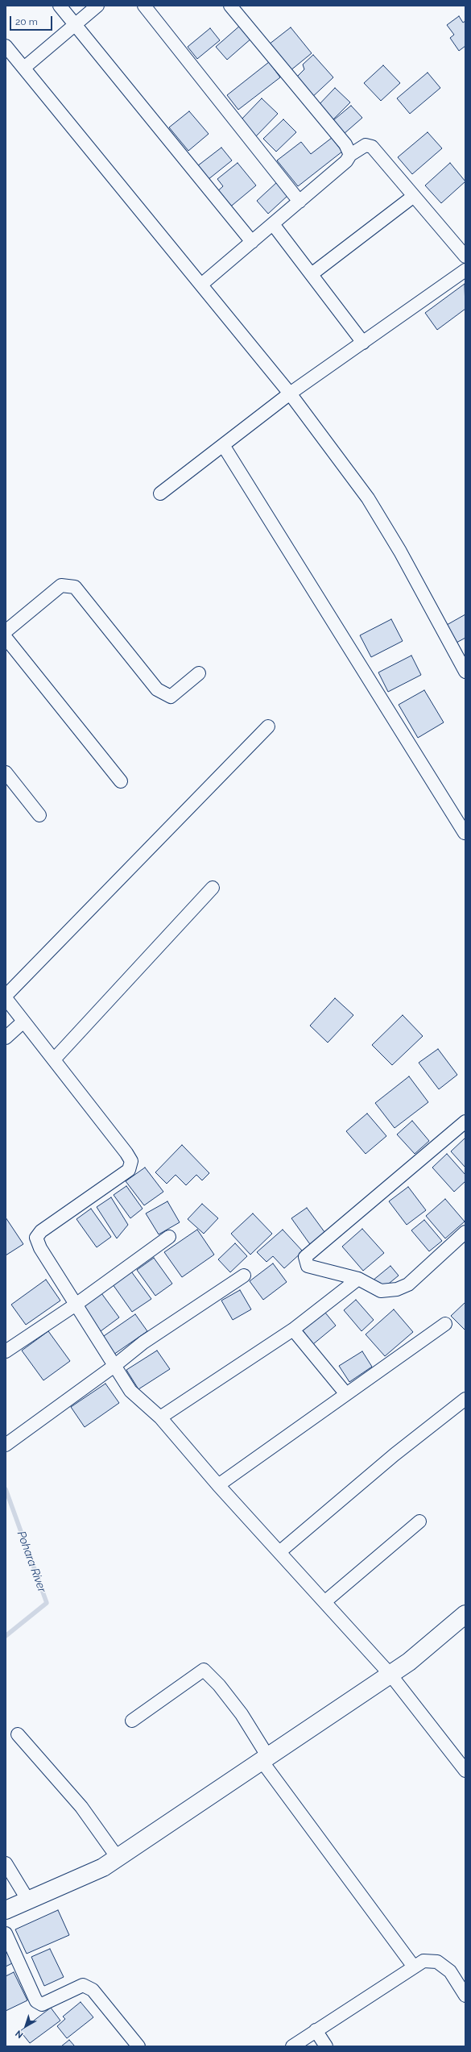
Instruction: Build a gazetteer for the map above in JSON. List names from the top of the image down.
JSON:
{
  "water": ["Pohara River"],
  "scale_bar": "20 m",
  "north": "bottom left"
}
